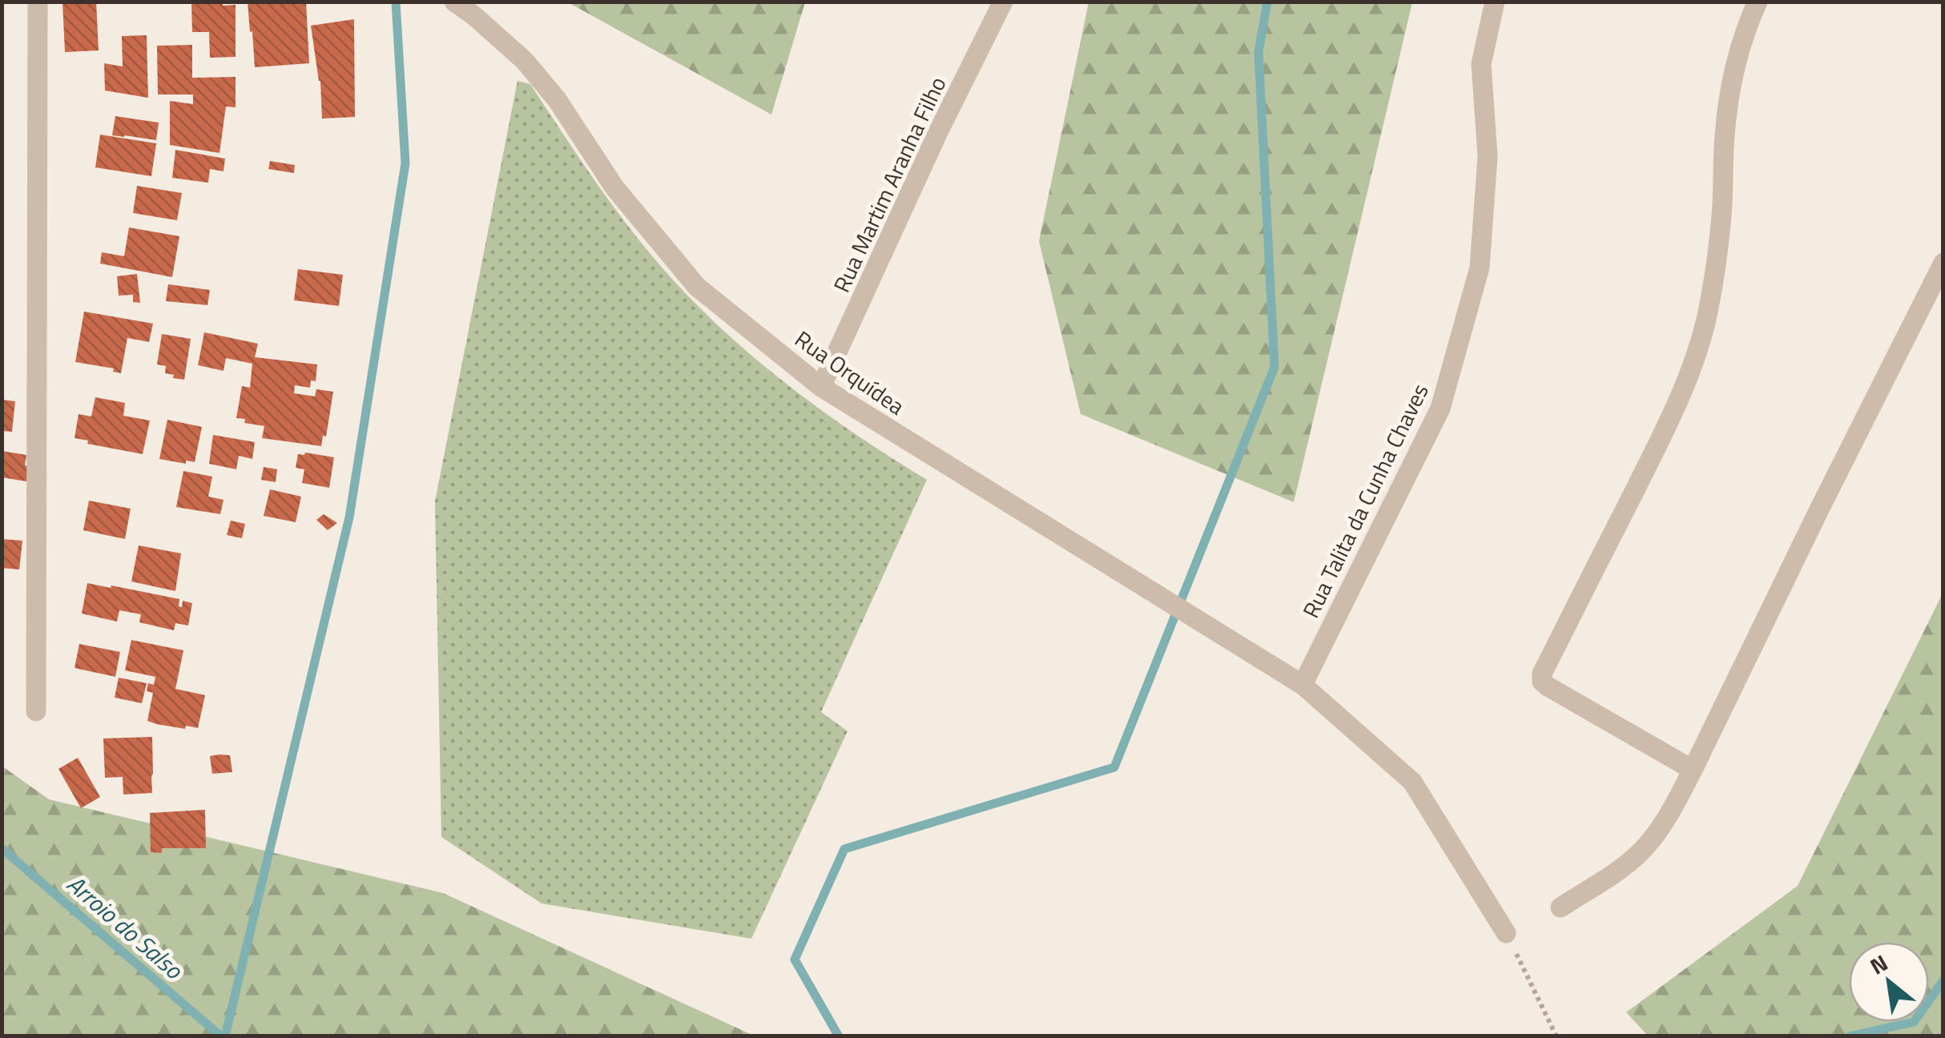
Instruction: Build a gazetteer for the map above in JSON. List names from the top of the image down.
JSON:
{
  "streets": {
    "street": ["Rua Martim Aranha Filho", "Rua Orquídea", "Rua Talita da Cunha Chaves"]
  },
  "crossings": [
    ["Rua Martim Aranha Filho", "Rua Orquídea"],
    ["Rua Orquídea", "Rua Talita da Cunha Chaves"]
  ],
  "water": ["Arroio do Salso"],
  "north": "top left"
}
